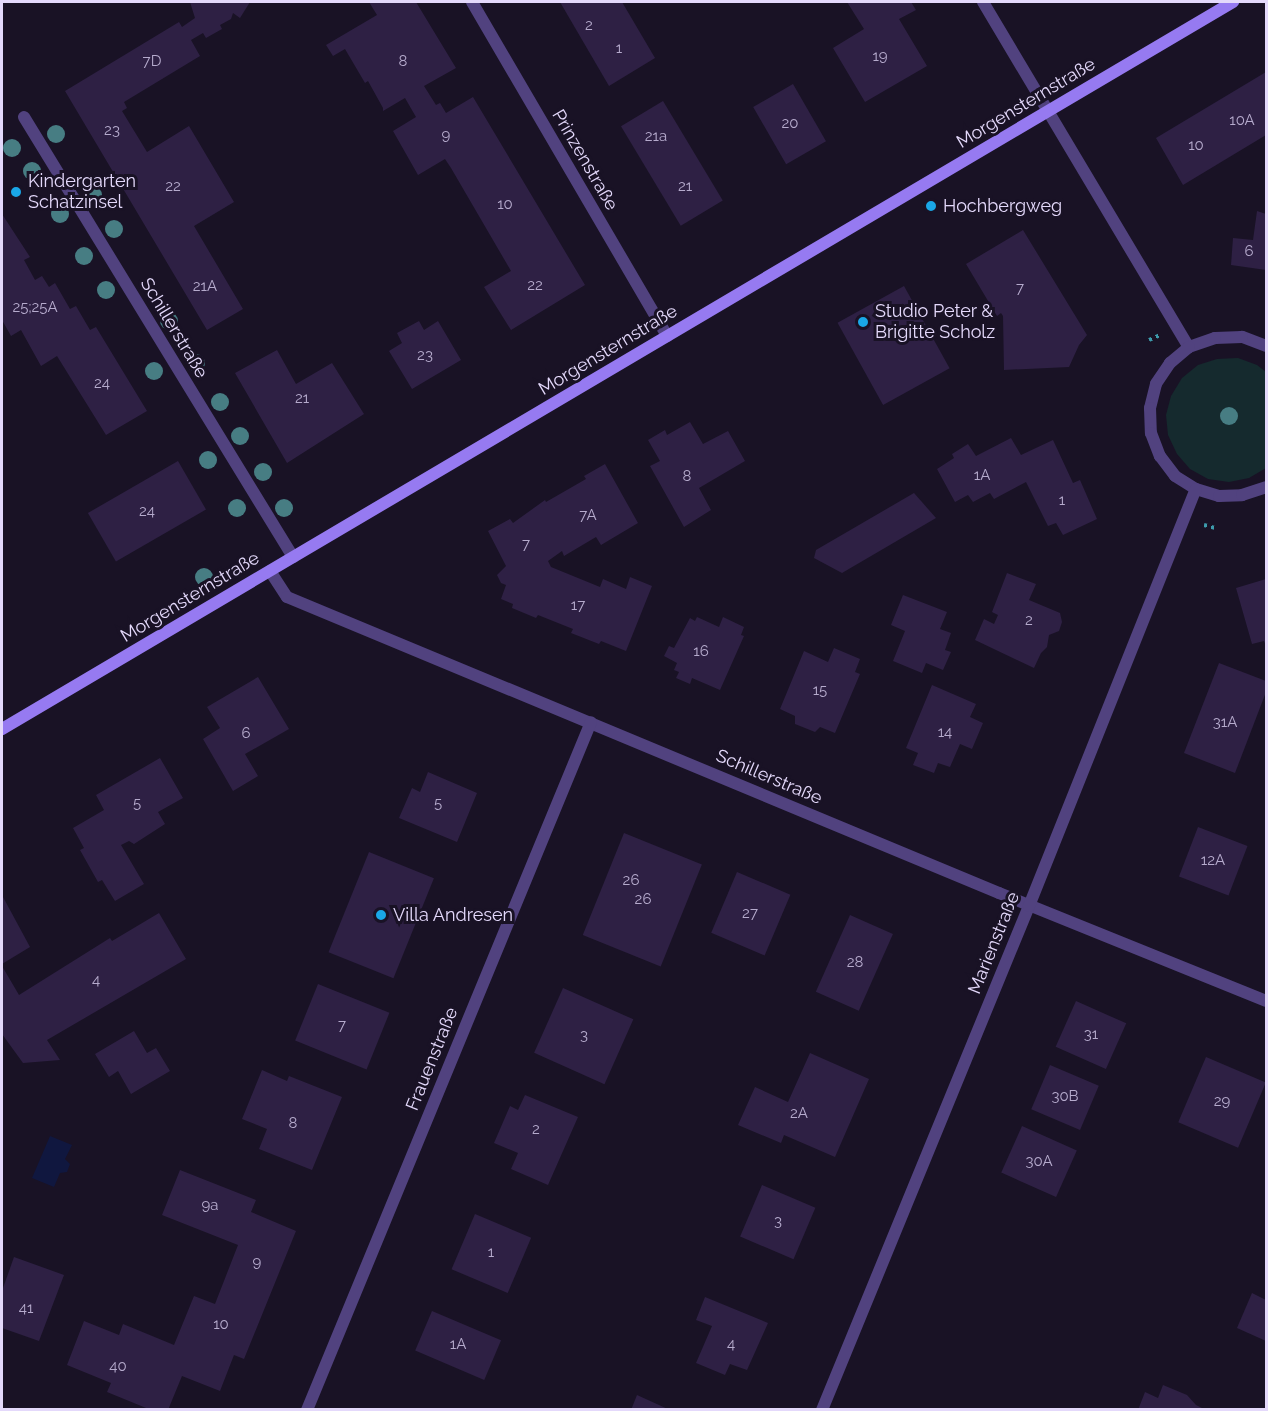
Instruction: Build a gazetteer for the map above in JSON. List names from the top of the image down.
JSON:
{
  "streets": {
    "main road": ["Morgensternstraße"],
    "street": [
      "Prinzenstraße",
      "Schillerstraße",
      "Marienstraße",
      "Frauenstraße"
    ]
  },
  "crossings": [
    ["Morgensternstraße", "Prinzenstraße"],
    ["Morgensternstraße", "Schillerstraße"],
    ["Schillerstraße", "Marienstraße"],
    ["Schillerstraße", "Frauenstraße"]
  ],
  "places": [
    "Kindergarten Schatzinsel",
    "Hochbergweg",
    "Studio Peter & Brigitte Scholz",
    "Villa Andresen"
  ],
  "house_numbers": [
    "2",
    "1",
    "19",
    "7D",
    "8",
    "10A",
    "20",
    "23",
    "9",
    "21a",
    "10",
    "22",
    "21",
    "10",
    "6",
    "22",
    "21A",
    "7",
    "25;25A",
    "23",
    "24",
    "21",
    "1A",
    "8",
    "1",
    "24",
    "7A",
    "7",
    "17",
    "2",
    "16",
    "15",
    "31A",
    "14",
    "6",
    "5",
    "5",
    "12A",
    "26",
    "26",
    "27",
    "28",
    "4",
    "7",
    "31",
    "3",
    "30B",
    "29",
    "2A",
    "8",
    "2",
    "30A",
    "9a",
    "3",
    "1",
    "9",
    "41",
    "10",
    "1A",
    "4",
    "40"
  ]
}
